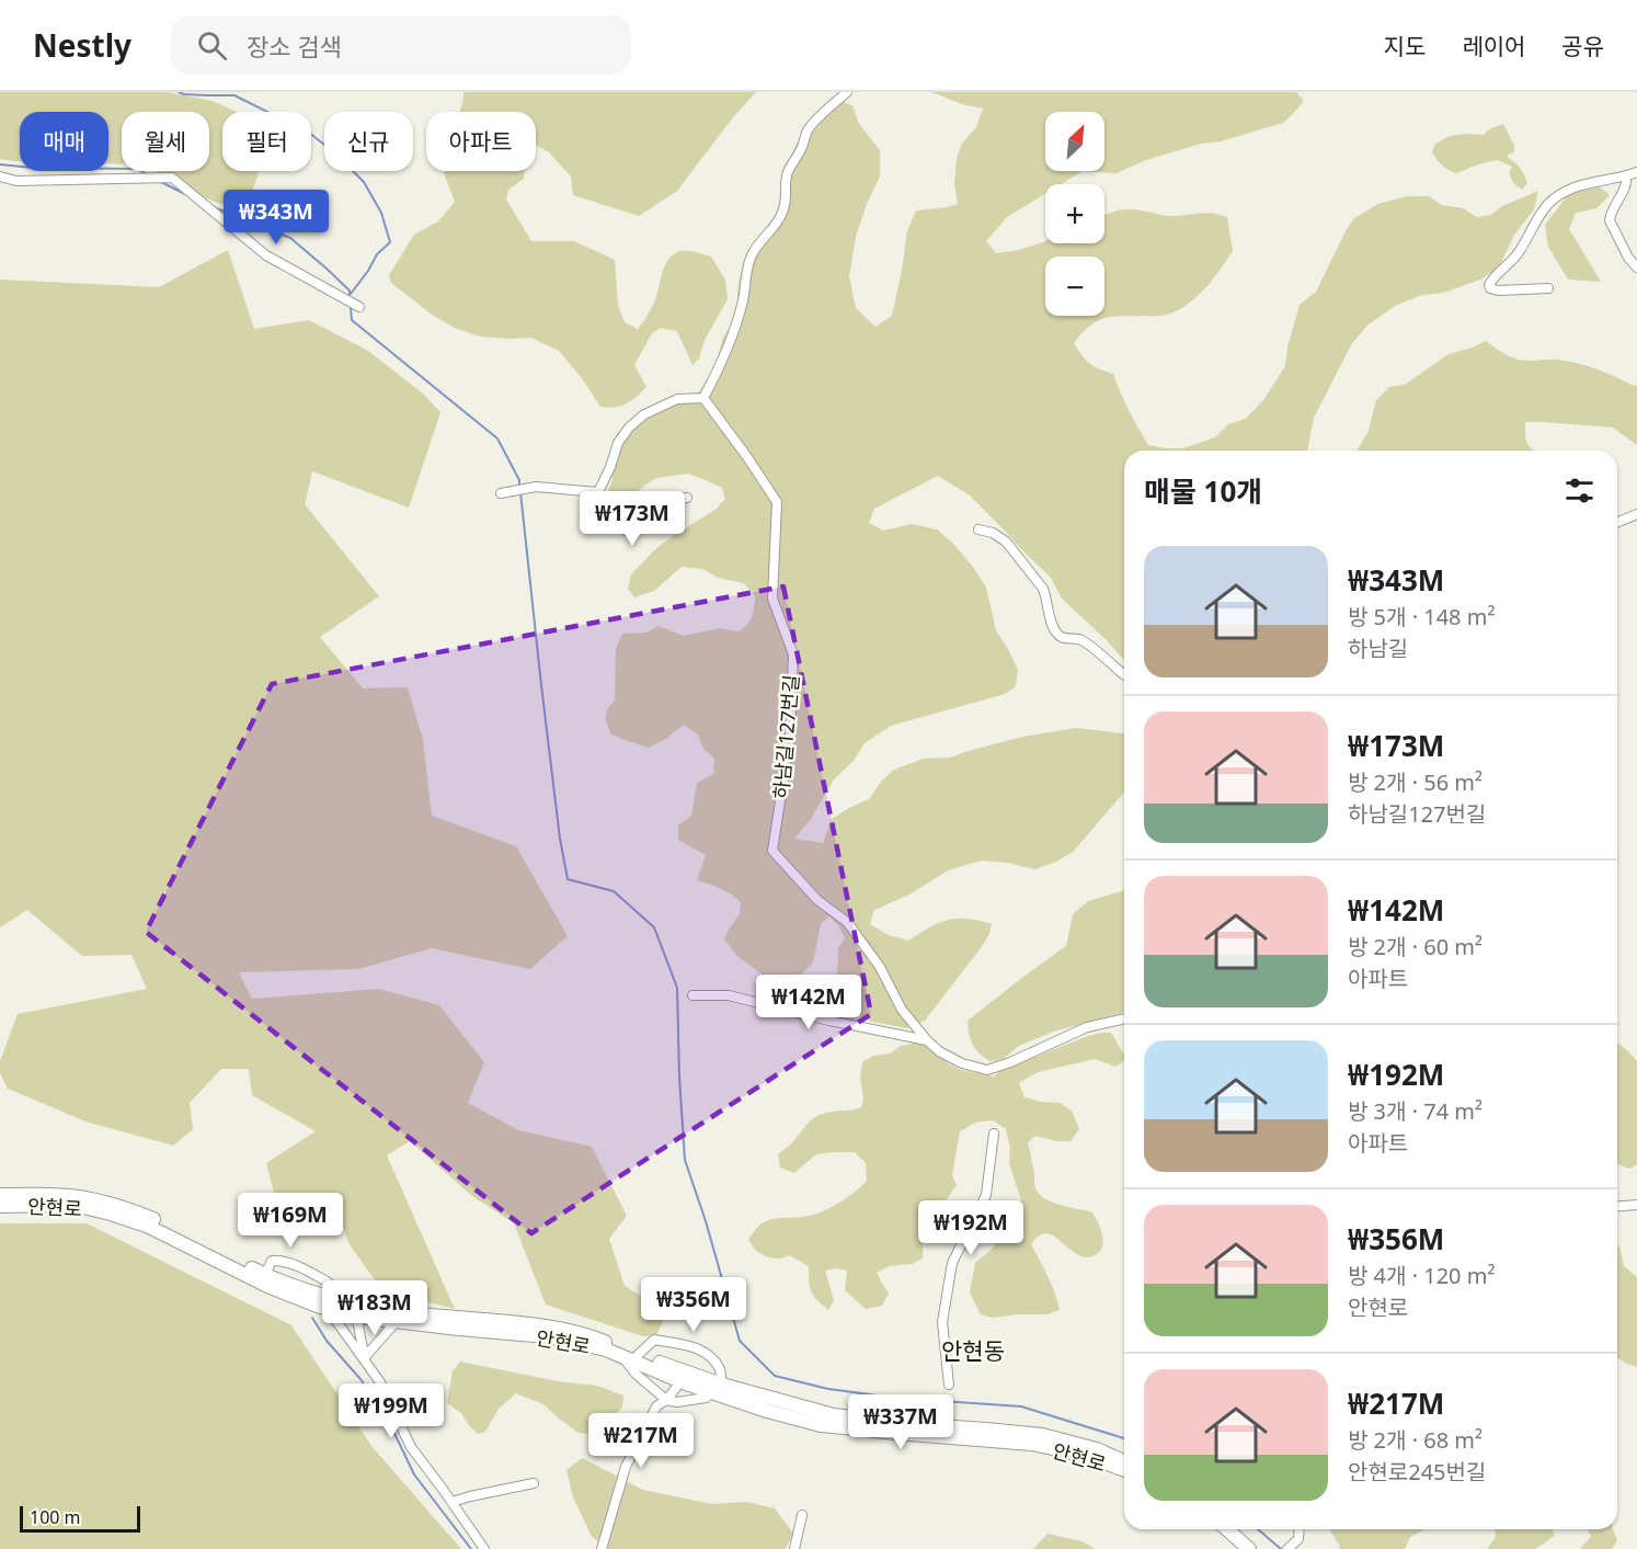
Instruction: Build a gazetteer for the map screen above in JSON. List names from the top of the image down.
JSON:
{
  "streets": {
    "street": ["하남길127번길", "안현로"]
  },
  "districts": ["안현동"],
  "scale_bar": "100 m",
  "north": "top right",
  "page": {
    "header": "Nestly",
    "search": "장소 검색",
    "nav": ["지도", "레이어", "공유"],
    "map_buttons": ["+", "−"],
    "chip": [
      "매매",
      "월세",
      "필터",
      "신규",
      "아파트"
    ],
    "price": [
      "₩343M",
      "₩173M",
      "₩142M",
      "₩169M",
      "₩192M",
      "₩356M",
      "₩183M",
      "₩199M",
      "₩337M",
      "₩217M"
    ],
    "heading": "매물 10개",
    "list": [
      {
        "name": "₩343M",
        "note": "방 5개 · 148 m² · 하남길"
      },
      {
        "name": "₩173M",
        "note": "방 2개 · 56 m² · 하남길127번길"
      },
      {
        "name": "₩142M",
        "note": "방 2개 · 60 m² · 아파트"
      },
      {
        "name": "₩192M",
        "note": "방 3개 · 74 m² · 아파트"
      },
      {
        "name": "₩356M",
        "note": "방 4개 · 120 m² · 안현로"
      },
      {
        "name": "₩217M",
        "note": "방 2개 · 68 m² · 안현로245번길"
      }
    ],
    "scale": "100 m"
  }
}
